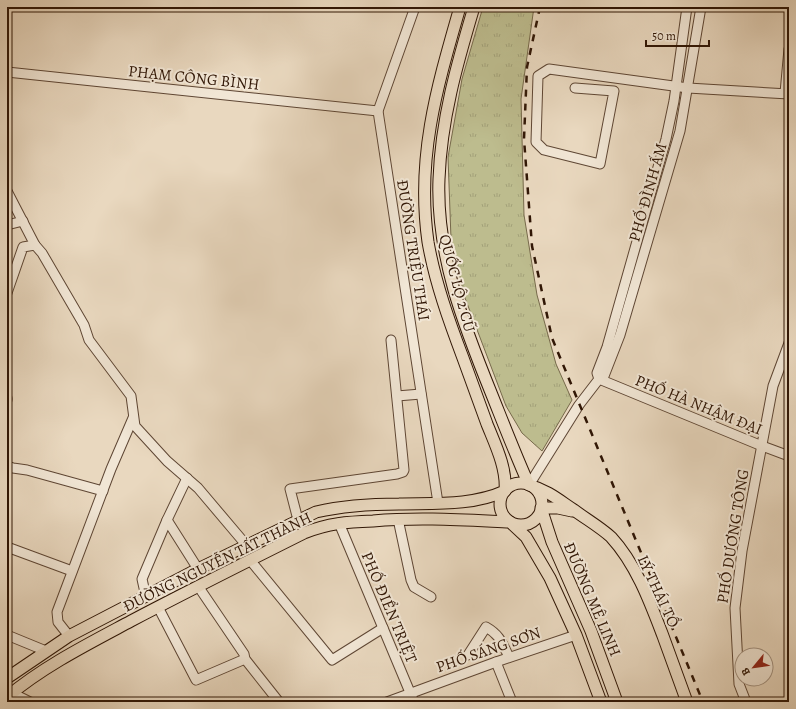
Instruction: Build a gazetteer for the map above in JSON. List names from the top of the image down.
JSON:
{
  "streets": {
    "main road": [
      "QUỐC LỘ 2 CŨ",
      "ĐƯỜNG NGUYỄN TẤT THÀNH",
      "LÝ THÁI TỔ",
      "ĐƯỜNG MÊ LINH"
    ],
    "street": [
      "PHẠM CÔNG BÌNH",
      "PHỐ ĐÌNH ẤM",
      "ĐƯỜNG TRIỆU THÁI",
      "PHỐ HÀ NHẬM ĐẠI",
      "PHỐ DƯƠNG TÔNG",
      "PHỐ ĐIỂN TRIỆT",
      "PHỐ SÁNG SƠN"
    ]
  },
  "crossings": [
    ["PHẠM CÔNG BÌNH", "ĐƯỜNG TRIỆU THÁI"],
    ["PHỐ ĐÌNH ẤM", "QUỐC LỘ 2 CŨ"],
    ["PHỐ ĐÌNH ẤM", "PHỐ HÀ NHẬM ĐẠI"],
    ["PHỐ ĐÌNH ẤM", "ĐƯỜNG NGUYỄN TẤT THÀNH"],
    ["PHỐ ĐÌNH ẤM", "LÝ THÁI TỔ"],
    ["PHỐ ĐÌNH ẤM", "ĐƯỜNG MÊ LINH"],
    ["ĐƯỜNG TRIỆU THÁI", "ĐƯỜNG NGUYỄN TẤT THÀNH"],
    ["QUỐC LỘ 2 CŨ", "ĐƯỜNG NGUYỄN TẤT THÀNH"],
    ["QUỐC LỘ 2 CŨ", "LÝ THÁI TỔ"],
    ["QUỐC LỘ 2 CŨ", "ĐƯỜNG MÊ LINH"],
    ["PHỐ HÀ NHẬM ĐẠI", "PHỐ DƯƠNG TÔNG"],
    ["ĐƯỜNG NGUYỄN TẤT THÀNH", "LÝ THÁI TỔ"],
    ["ĐƯỜNG NGUYỄN TẤT THÀNH", "ĐƯỜNG MÊ LINH"],
    ["ĐƯỜNG NGUYỄN TẤT THÀNH", "PHỐ ĐIỂN TRIỆT"],
    ["LÝ THÁI TỔ", "ĐƯỜNG MÊ LINH"],
    ["ĐƯỜNG MÊ LINH", "PHỐ SÁNG SƠN"],
    ["PHỐ ĐIỂN TRIỆT", "PHỐ SÁNG SƠN"]
  ],
  "scale_bar": "50 m",
  "north": "bottom left"
}
